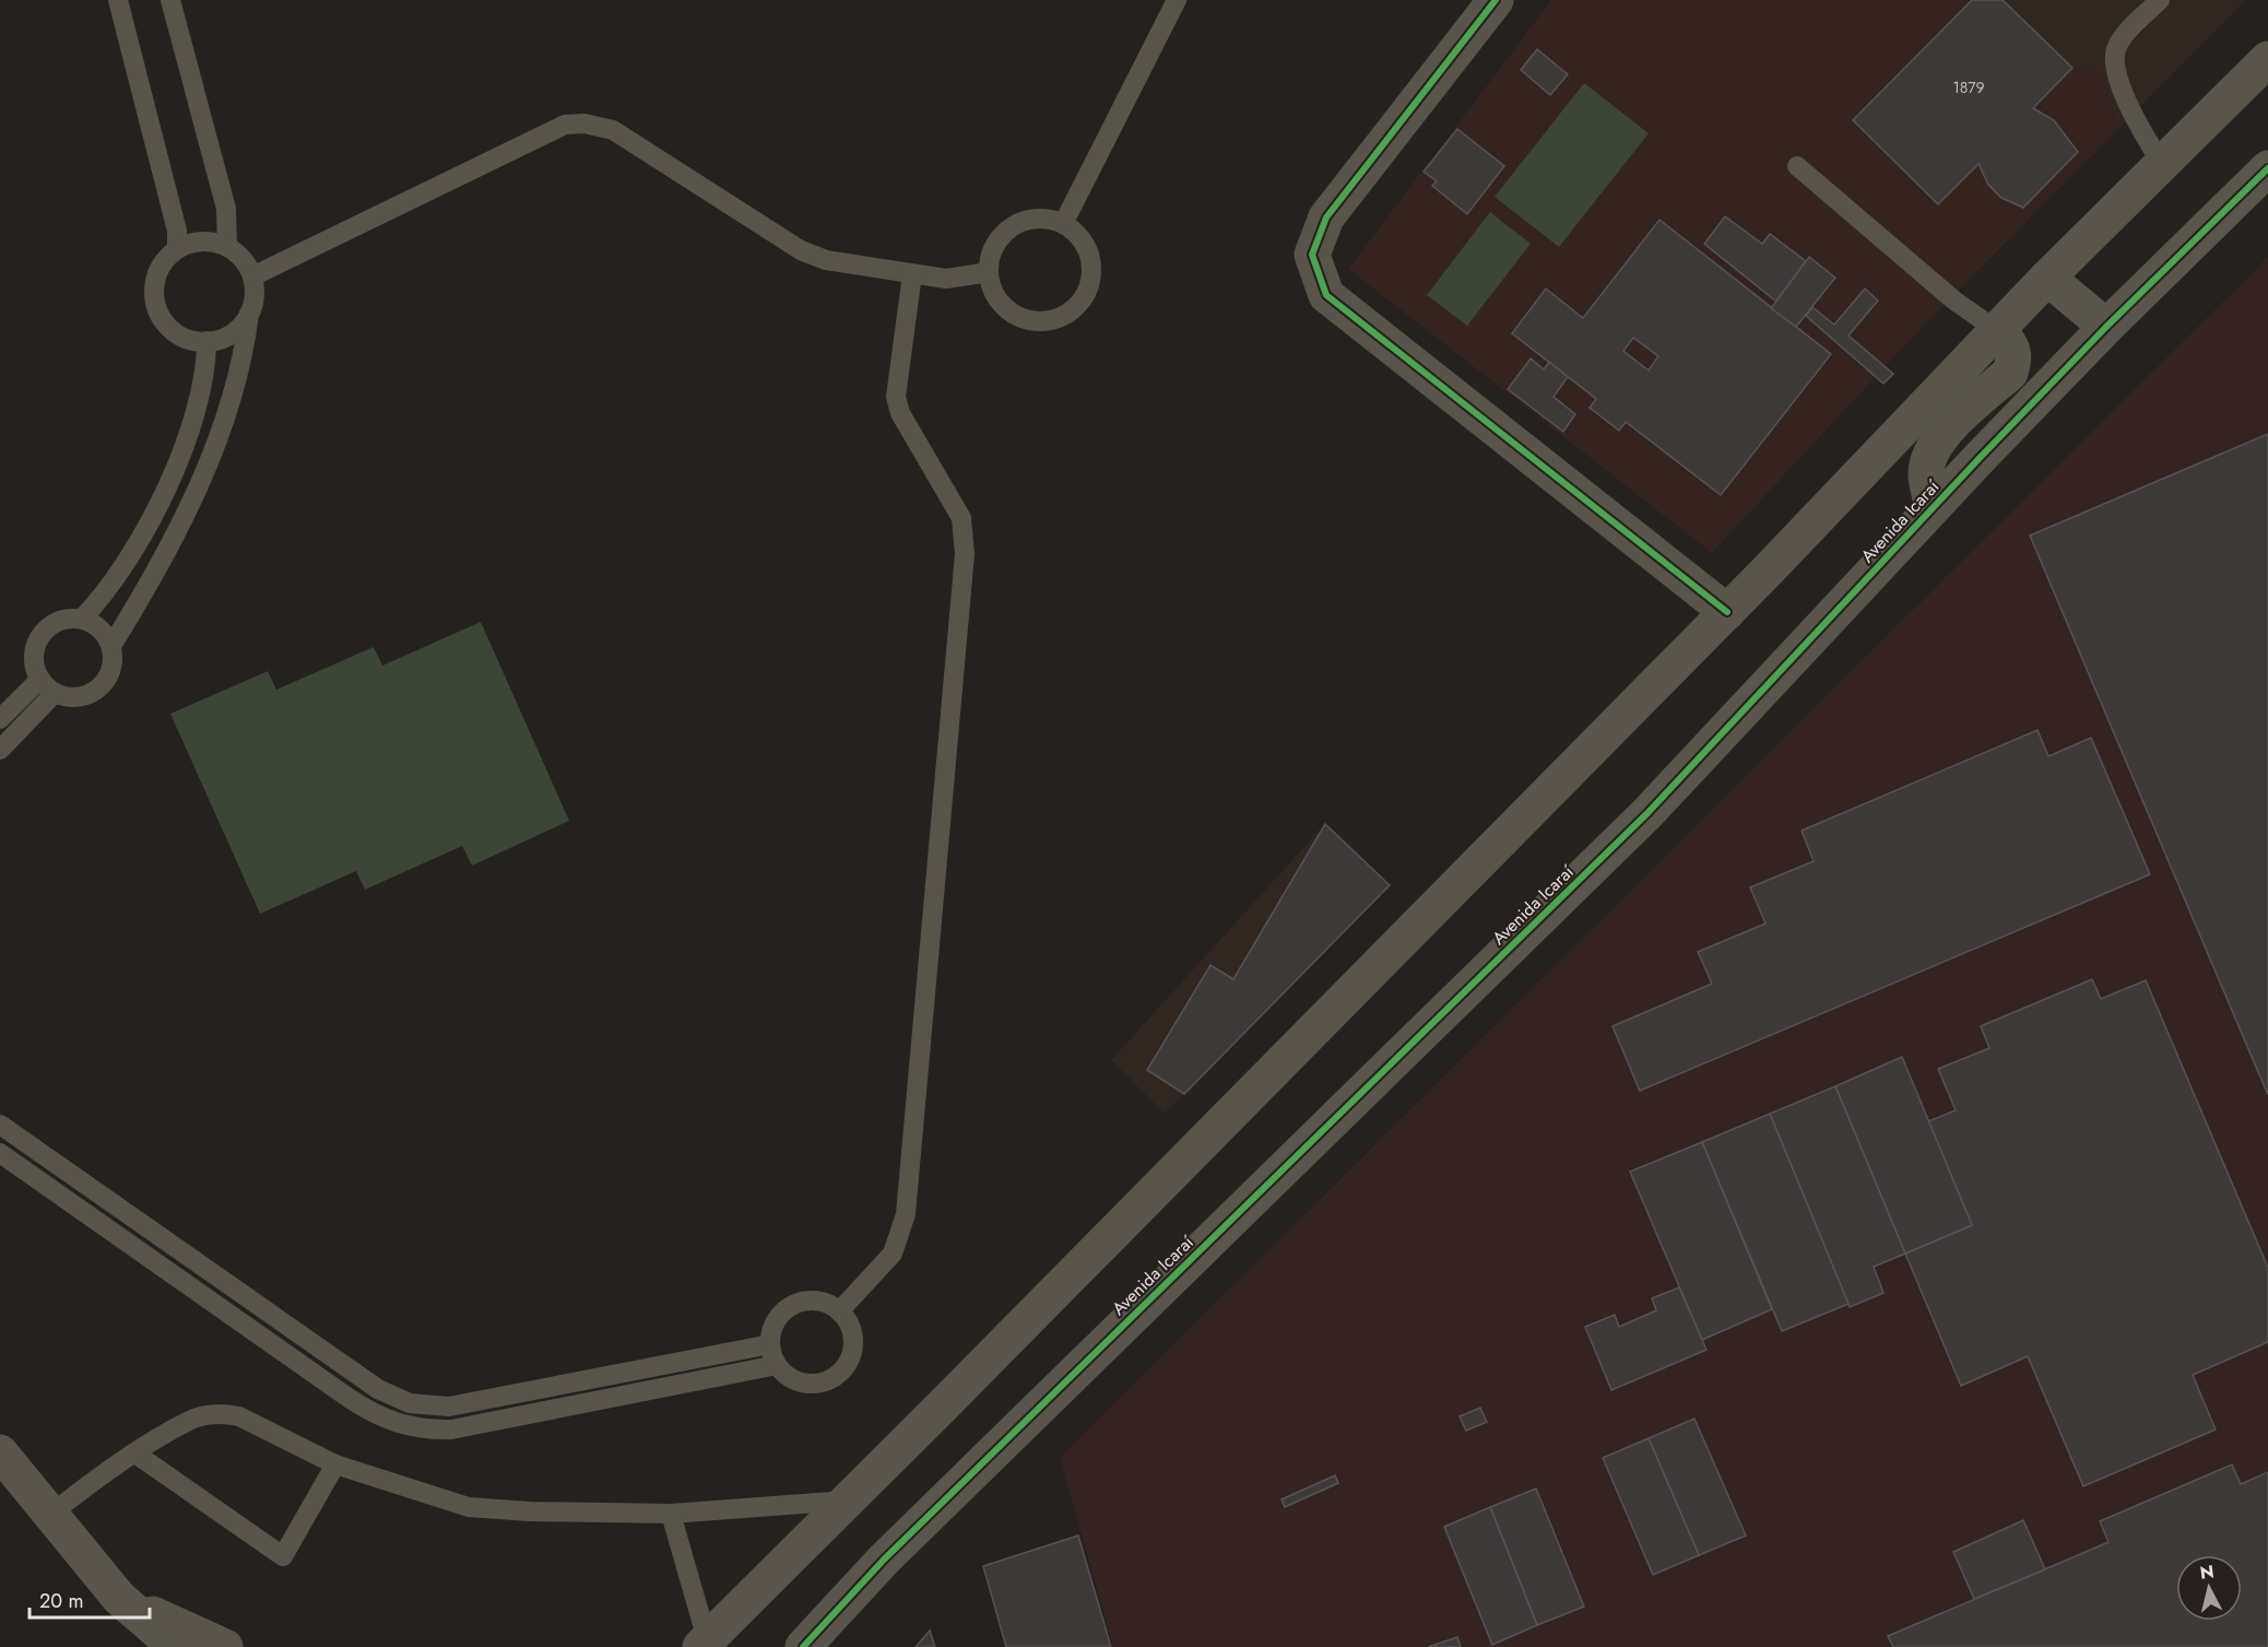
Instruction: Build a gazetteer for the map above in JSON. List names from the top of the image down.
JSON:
{
  "streets": {
    "main road": ["Avenida Icaraí"]
  },
  "house_numbers": ["1879"],
  "scale_bar": "20 m",
  "north": "top"
}
